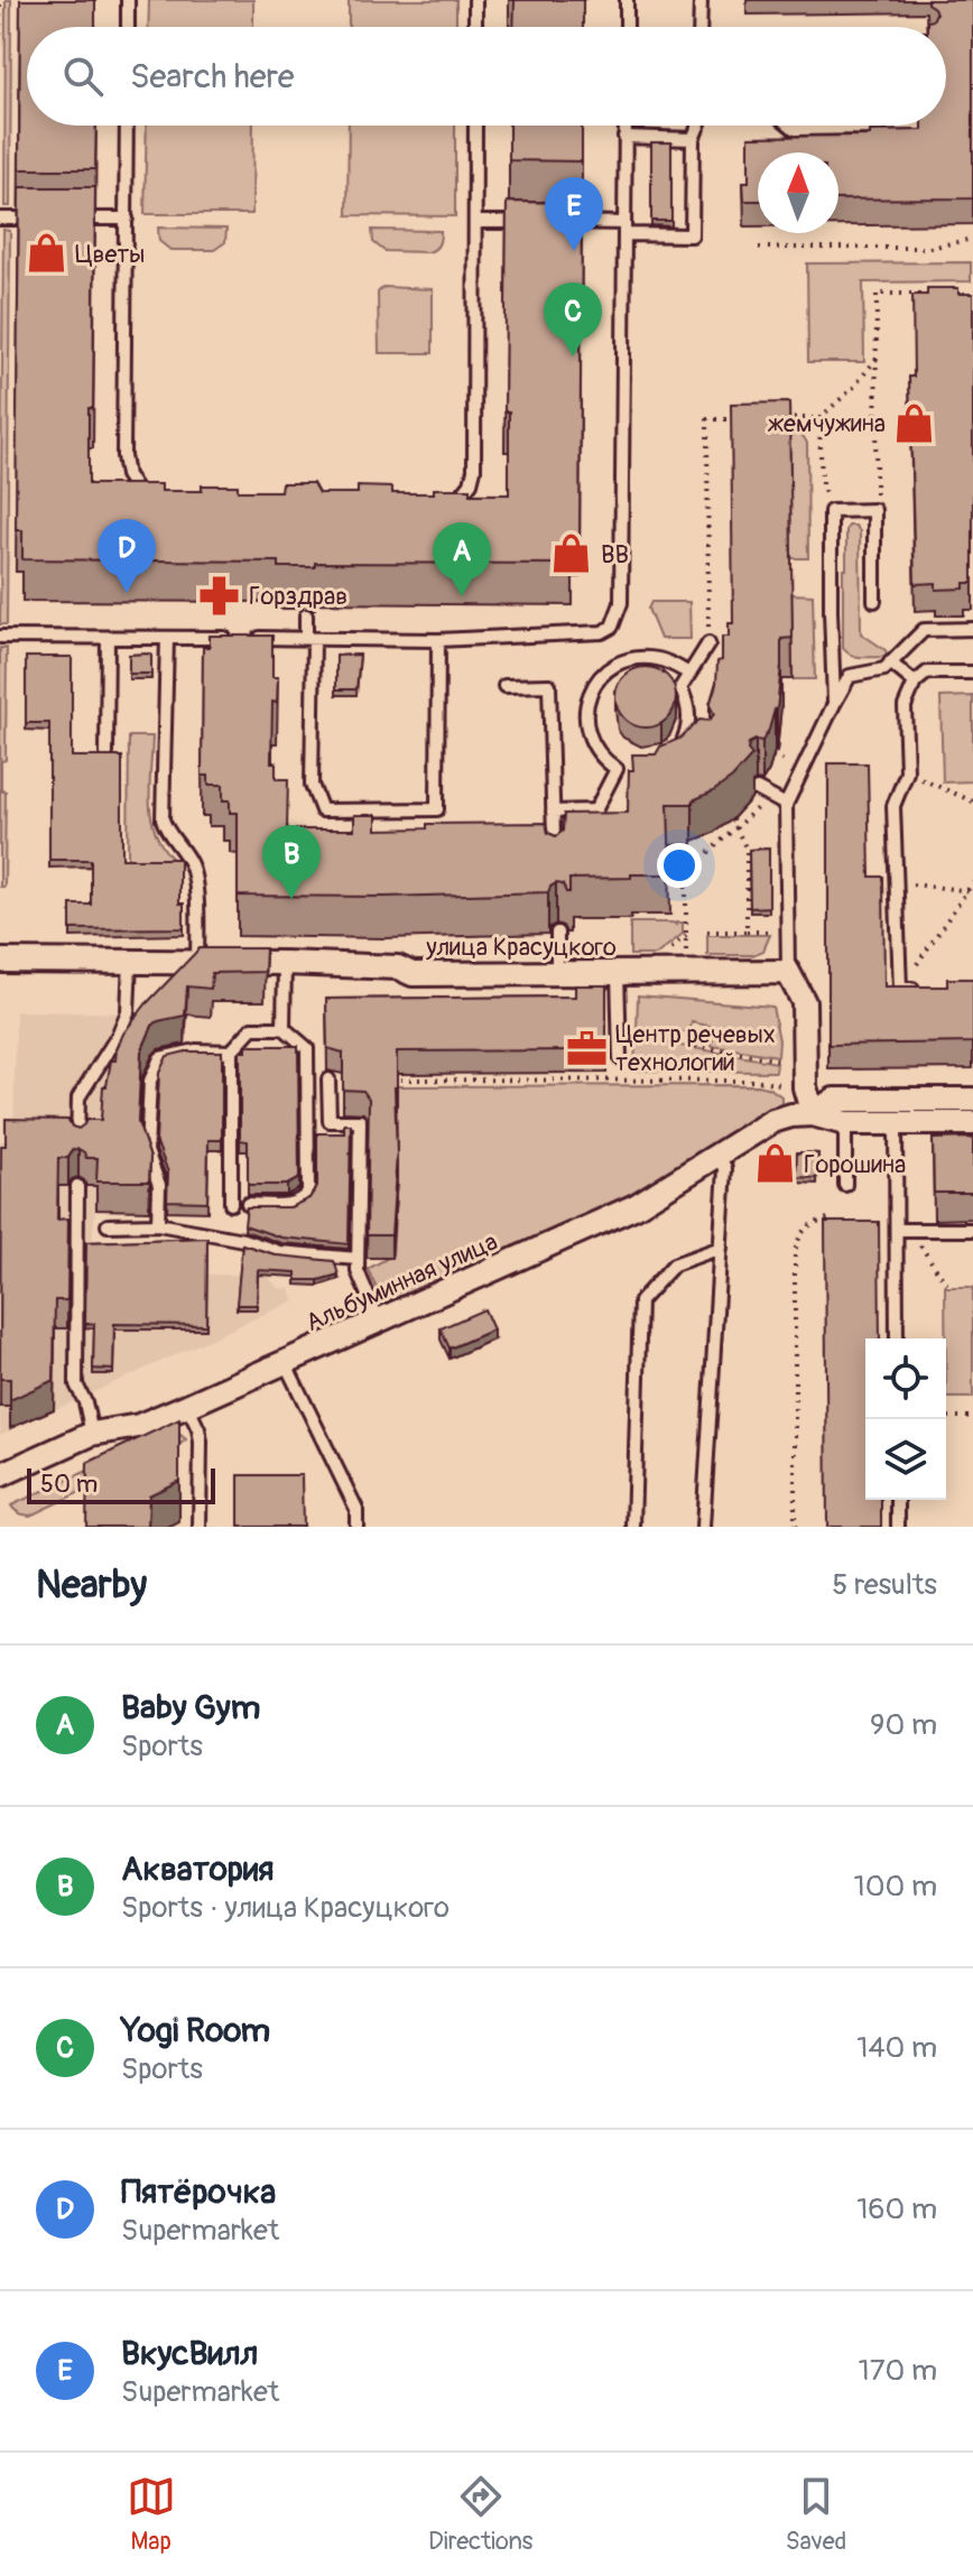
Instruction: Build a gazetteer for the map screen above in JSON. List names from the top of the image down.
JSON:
{
  "streets": {
    "street": ["улица Красуцкого", "Альбуминная улица"]
  },
  "places": {
    "shop": [
      "Цветы",
      "жемчужина",
      "BB",
      "Горошина"
    ],
    "pharmacy": ["Горздрав"],
    "office": ["Центр речевых технологий"]
  },
  "scale_bar": "50 m",
  "north": "top",
  "page": {
    "search": "Search here",
    "pins": [
      "E",
      "C",
      "D",
      "A",
      "B"
    ],
    "scale": "50 m",
    "heading": ["Nearby", "5 results"],
    "list": [
      {
        "mark": "A",
        "name": "Baby Gym",
        "note": "Sports",
        "value": "90 m"
      },
      {
        "mark": "B",
        "name": "Акватория",
        "note": "Sports · улица Красуцкого",
        "value": "100 m"
      },
      {
        "mark": "C",
        "name": "Yogi Room",
        "note": "Sports",
        "value": "140 m"
      },
      {
        "mark": "D",
        "name": "Пятёрочка",
        "note": "Supermarket",
        "value": "160 m"
      },
      {
        "mark": "E",
        "name": "ВкусВилл",
        "note": "Supermarket",
        "value": "170 m"
      }
    ],
    "nav": ["Map", "Directions", "Saved"]
  }
}
